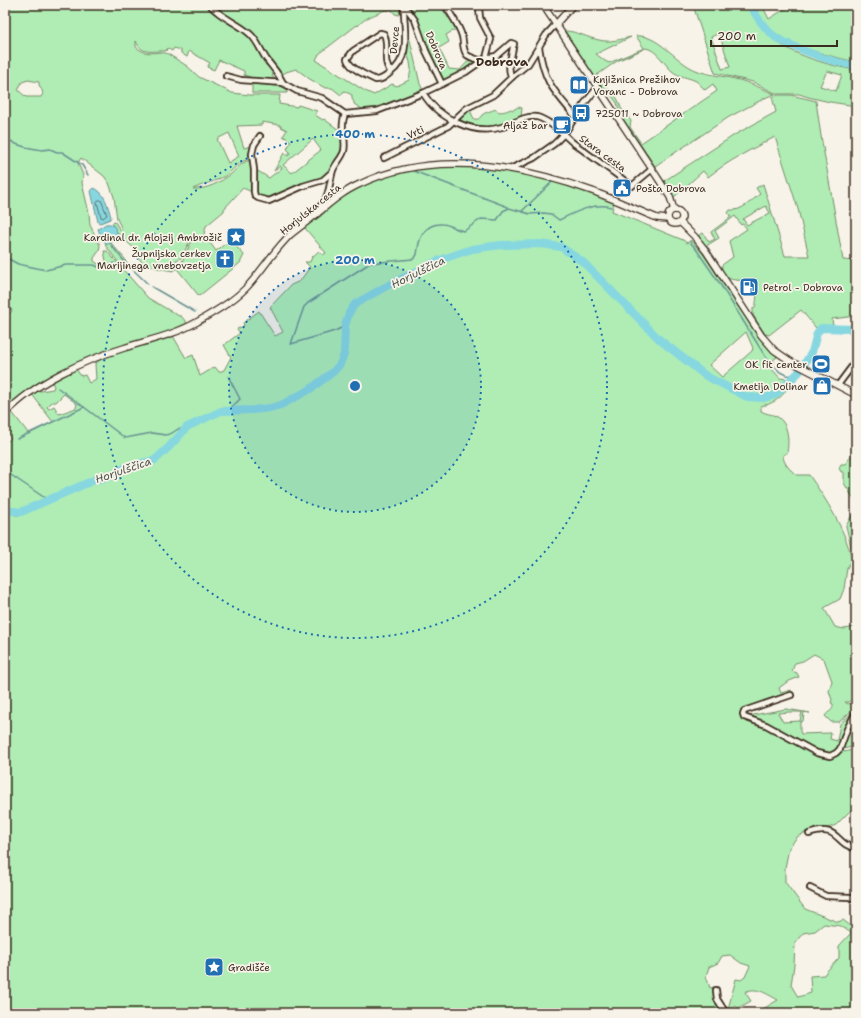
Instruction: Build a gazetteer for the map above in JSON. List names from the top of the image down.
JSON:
{
  "streets": {
    "street": [
      "Devce",
      "Dobrova",
      "Vrti",
      "Stara cesta",
      "Horjulska cesta"
    ]
  },
  "crossings": [
    ["Devce", "Dobrova"],
    ["Dobrova", "Stara cesta"],
    ["Vrti", "Stara cesta"]
  ],
  "districts": ["Dobrova"],
  "water": ["Horjulščica"],
  "places": {
    "library": ["Knjižnica Prežihov Voranc - Dobrova"],
    "bus stop": ["725011 ~ Dobrova"],
    "cafe": ["Aljaž bar"],
    "public building": ["Pošta Dobrova"],
    "place": ["Kardinal dr. Alojzij Ambrožič", "Gradišče"],
    "church": ["Župnijska cerkev Marijinega vnebovzetja"],
    "fuel station": ["Petrol - Dobrova"],
    "sports": ["OK fit center"],
    "shop": ["Kmetija Dolinar"]
  },
  "scale_bar": "200 m",
  "rings": ["400 m", "200 m"]
}
